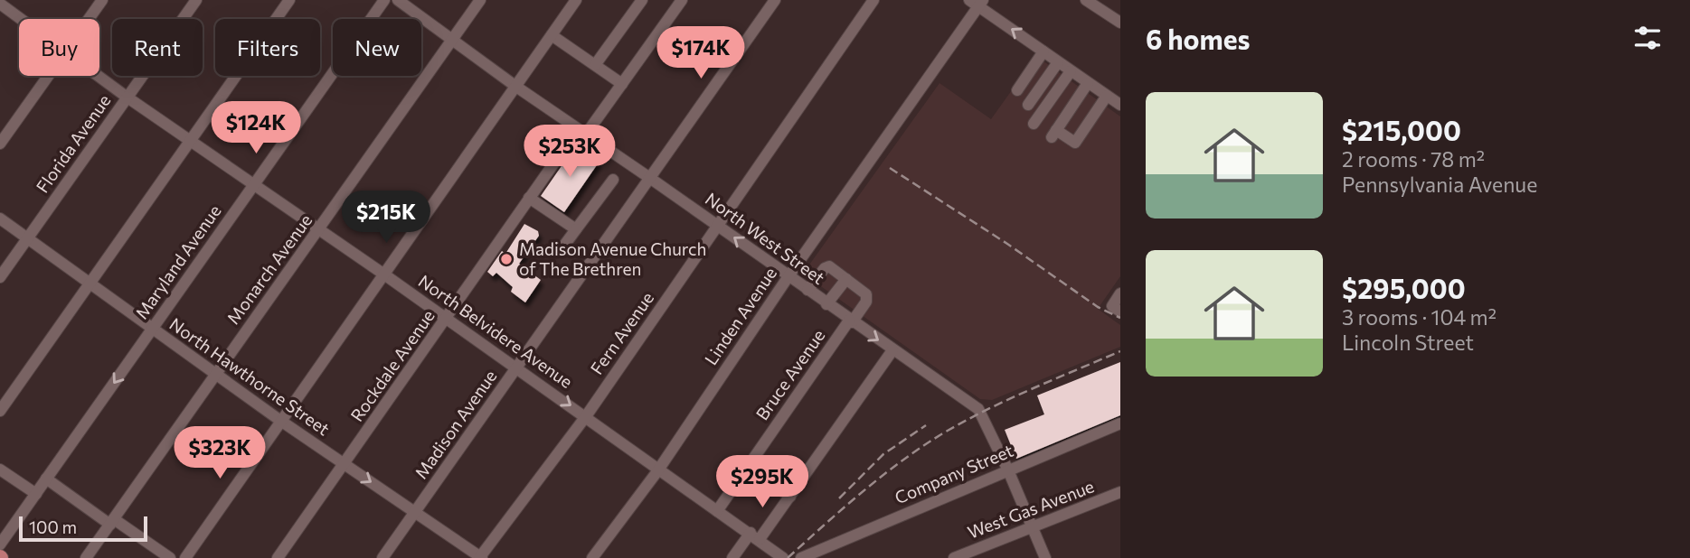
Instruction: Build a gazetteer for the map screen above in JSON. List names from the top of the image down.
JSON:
{
  "streets": {
    "street": [
      "Florida Avenue",
      "North West Street",
      "Maryland Avenue",
      "Monarch Avenue",
      "Linden Avenue",
      "North Belvidere Avenue",
      "Fern Avenue",
      "Rockdale Avenue",
      "Bruce Avenue",
      "North Hawthorne Street",
      "Madison Avenue",
      "Company Street",
      "West Gas Avenue"
    ]
  },
  "crossings": [
    ["Florida Avenue", "North Belvidere Avenue"],
    ["Florida Avenue", "North Hawthorne Street"],
    ["North West Street", "Monarch Avenue"],
    ["North West Street", "Linden Avenue"],
    ["North West Street", "Fern Avenue"],
    ["North West Street", "Rockdale Avenue"],
    ["North West Street", "Bruce Avenue"],
    ["North West Street", "Madison Avenue"],
    ["North West Street", "Company Street"],
    ["North West Street", "West Gas Avenue"],
    ["Maryland Avenue", "North Belvidere Avenue"],
    ["Maryland Avenue", "North Hawthorne Street"],
    ["Monarch Avenue", "North Belvidere Avenue"],
    ["Monarch Avenue", "North Hawthorne Street"],
    ["Linden Avenue", "North Belvidere Avenue"],
    ["North Belvidere Avenue", "Fern Avenue"],
    ["North Belvidere Avenue", "Rockdale Avenue"],
    ["North Belvidere Avenue", "Bruce Avenue"],
    ["North Belvidere Avenue", "Madison Avenue"],
    ["Fern Avenue", "North Hawthorne Street"],
    ["Rockdale Avenue", "North Hawthorne Street"],
    ["North Hawthorne Street", "Madison Avenue"]
  ],
  "places": ["Madison Avenue Church of The Brethren"],
  "scale_bar": "100 m",
  "page": {
    "heading": "6 homes",
    "chip": [
      "Buy",
      "Rent",
      "Filters",
      "New"
    ],
    "price": [
      "$174K",
      "$124K",
      "$253K",
      "$215K",
      "$323K",
      "$295K"
    ],
    "list": [
      {
        "name": "$215,000",
        "note": "2 rooms · 78 m² · Pennsylvania Avenue"
      },
      {
        "name": "$295,000",
        "note": "3 rooms · 104 m² · Lincoln Street"
      }
    ],
    "scale": "100 m"
  }
}
